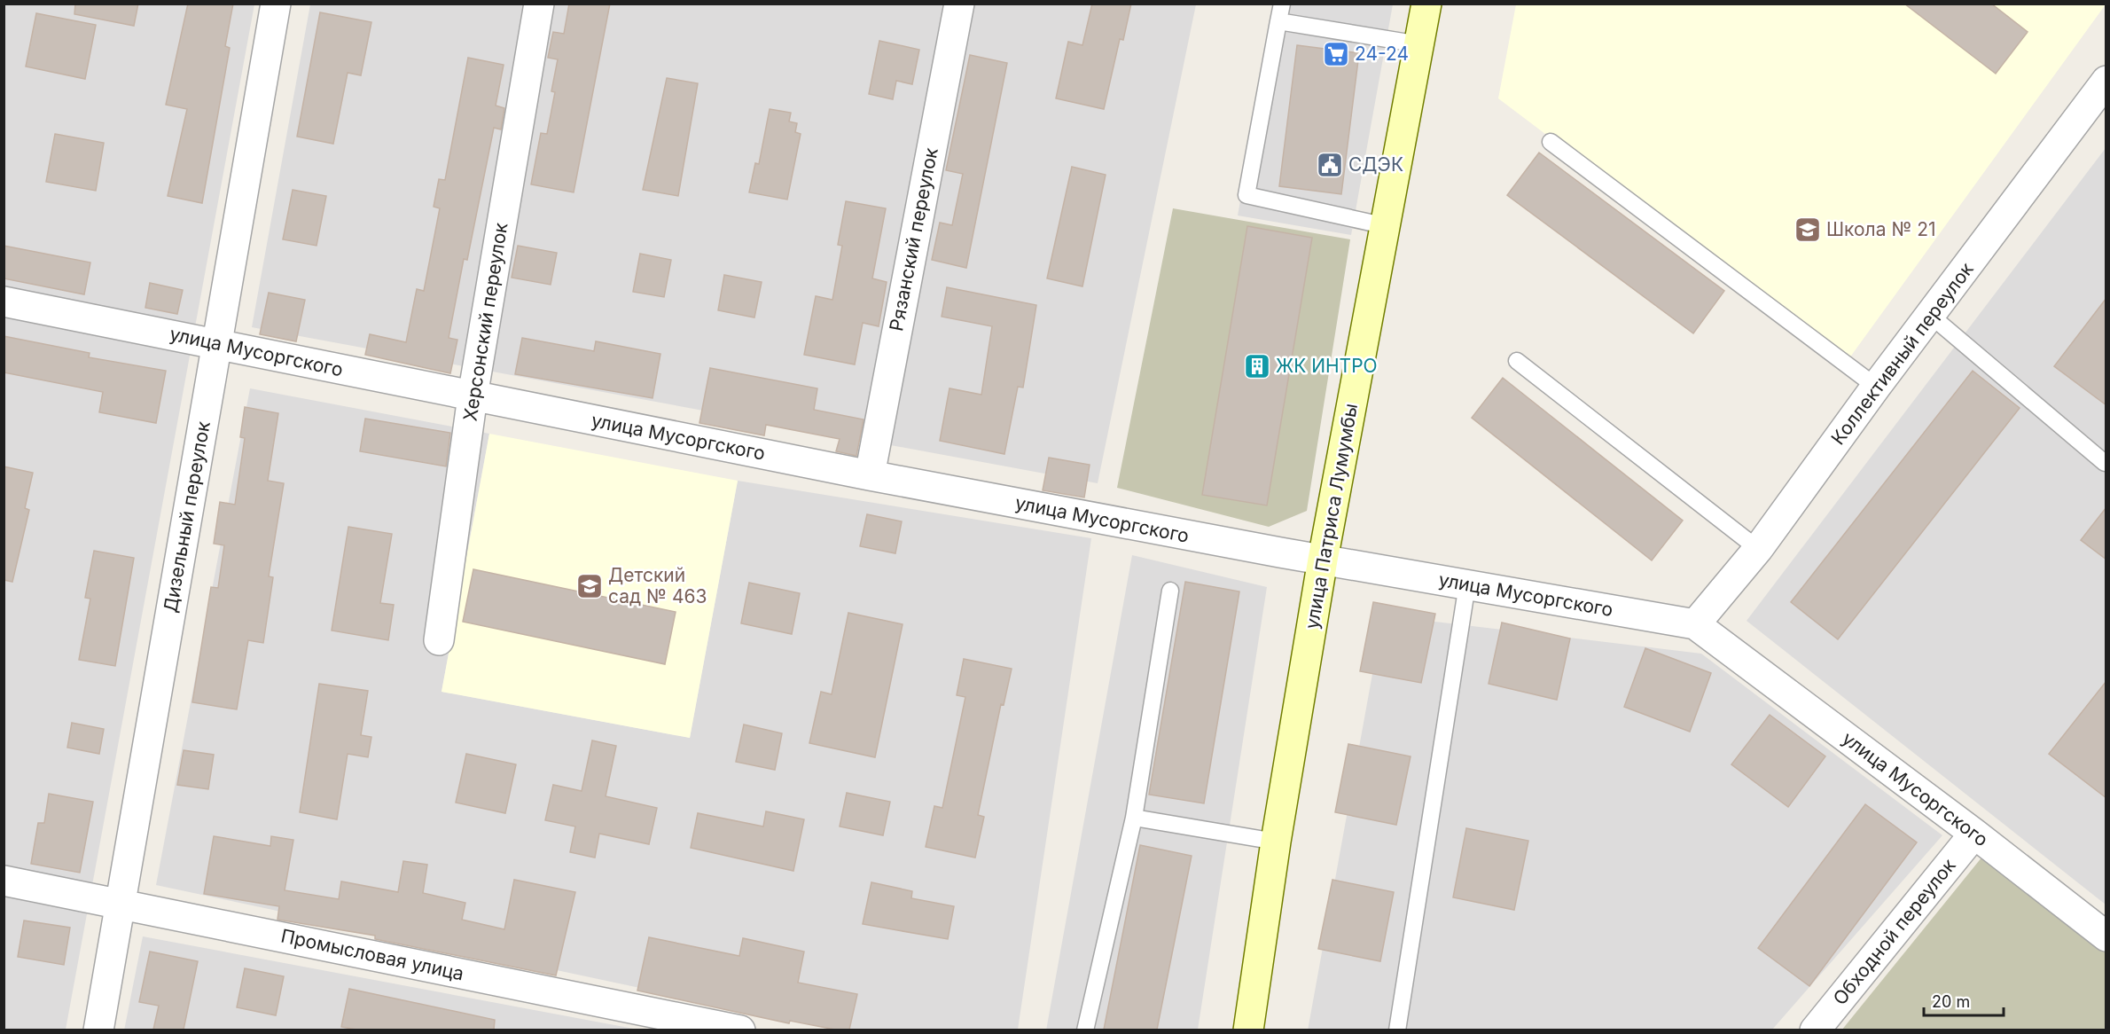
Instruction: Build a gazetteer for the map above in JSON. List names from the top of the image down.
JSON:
{
  "streets": {
    "street": [
      "Рязанский переулок",
      "Херсонский переулок",
      "улица Мусоргского",
      "Коллективный переулок",
      "улица Патриса Лумумбы",
      "Дизельный переулок",
      "Обходной переулок",
      "Промысловая улица"
    ]
  },
  "crossings": [
    ["Рязанский переулок", "улица Мусоргского"],
    ["Херсонский переулок", "улица Мусоргского"],
    ["улица Мусоргского", "Коллективный переулок"],
    ["улица Мусоргского", "улица Патриса Лумумбы"],
    ["улица Мусоргского", "Дизельный переулок"],
    ["улица Мусоргского", "Обходной переулок"],
    ["Дизельный переулок", "Промысловая улица"]
  ],
  "places": {
    "supermarket": ["24-24"],
    "public building": ["СДЭК"],
    "school or university": ["Школа № 21", "Детский сад № 463"],
    "building": ["ЖК ИНТРО"]
  },
  "scale_bar": "20 m"
}
